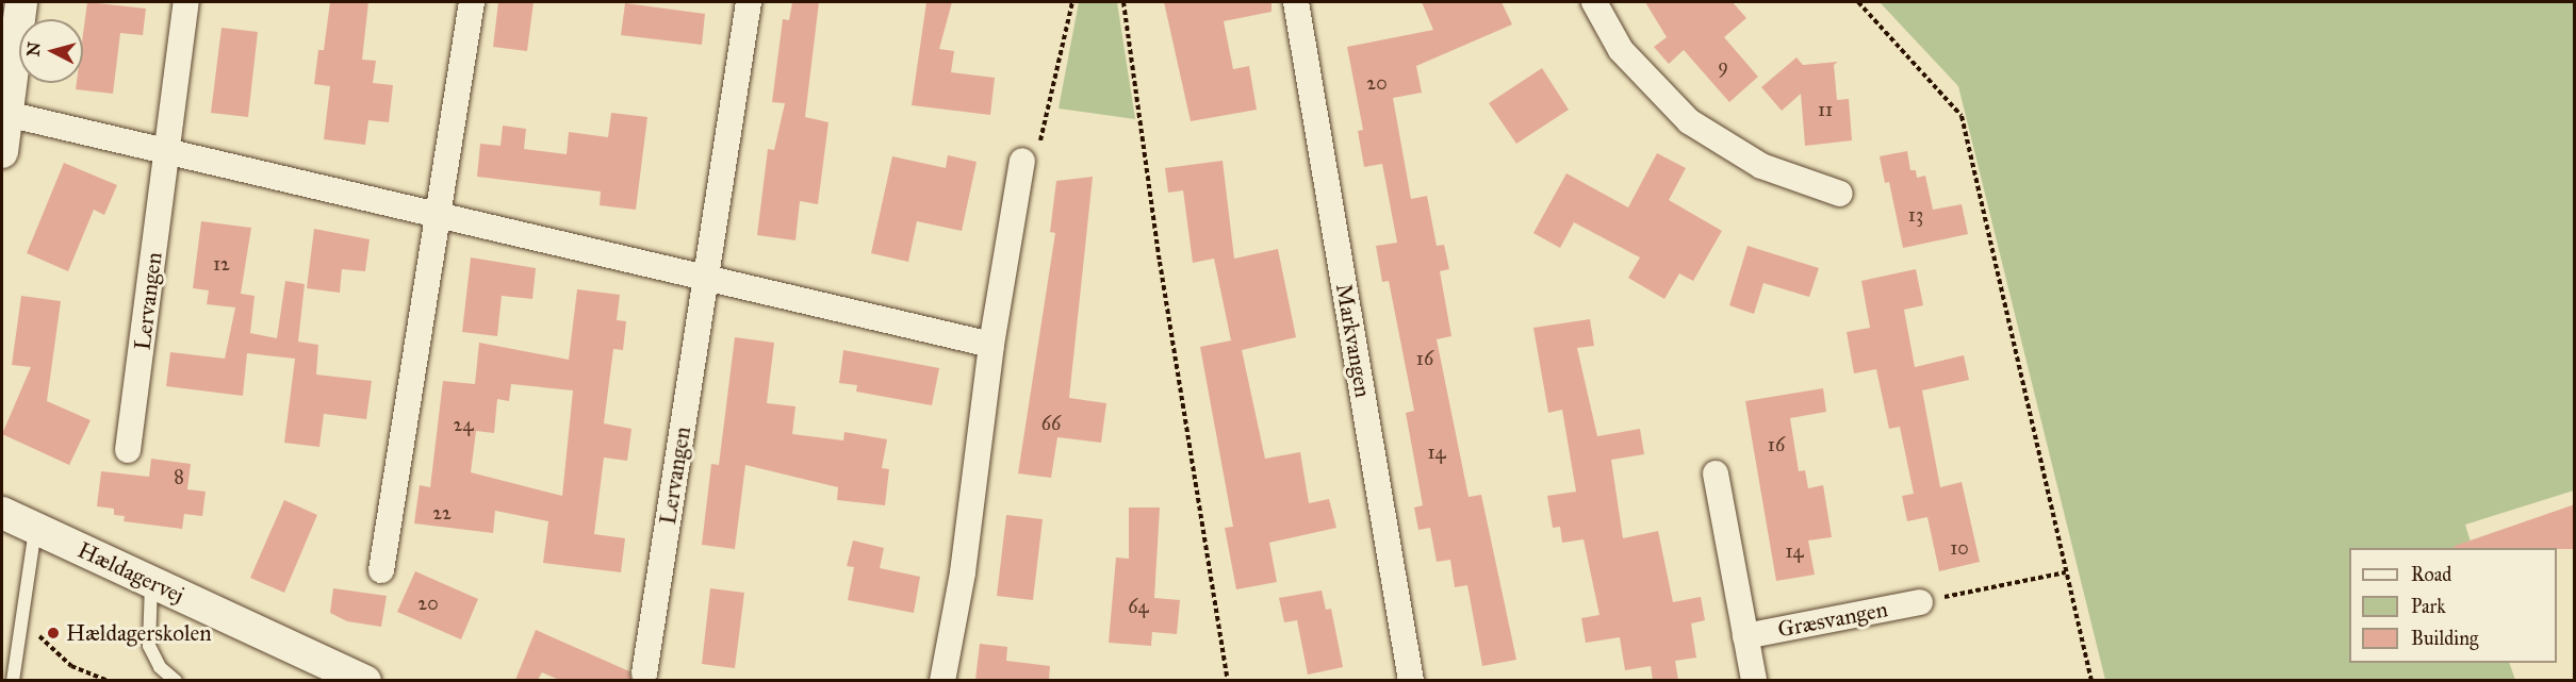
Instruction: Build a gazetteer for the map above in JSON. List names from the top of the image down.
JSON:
{
  "streets": {
    "street": [
      "Lervangen",
      "Markvangen",
      "Hældagervej",
      "Græsvangen"
    ]
  },
  "places": ["Hældagerskolen"],
  "house_numbers": [
    "9",
    "20",
    "11",
    "13",
    "12",
    "16",
    "66",
    "24",
    "16",
    "14",
    "8",
    "22",
    "10",
    "14",
    "20",
    "64"
  ],
  "legend": ["Road", "Park", "Building"],
  "north": "left"
}
